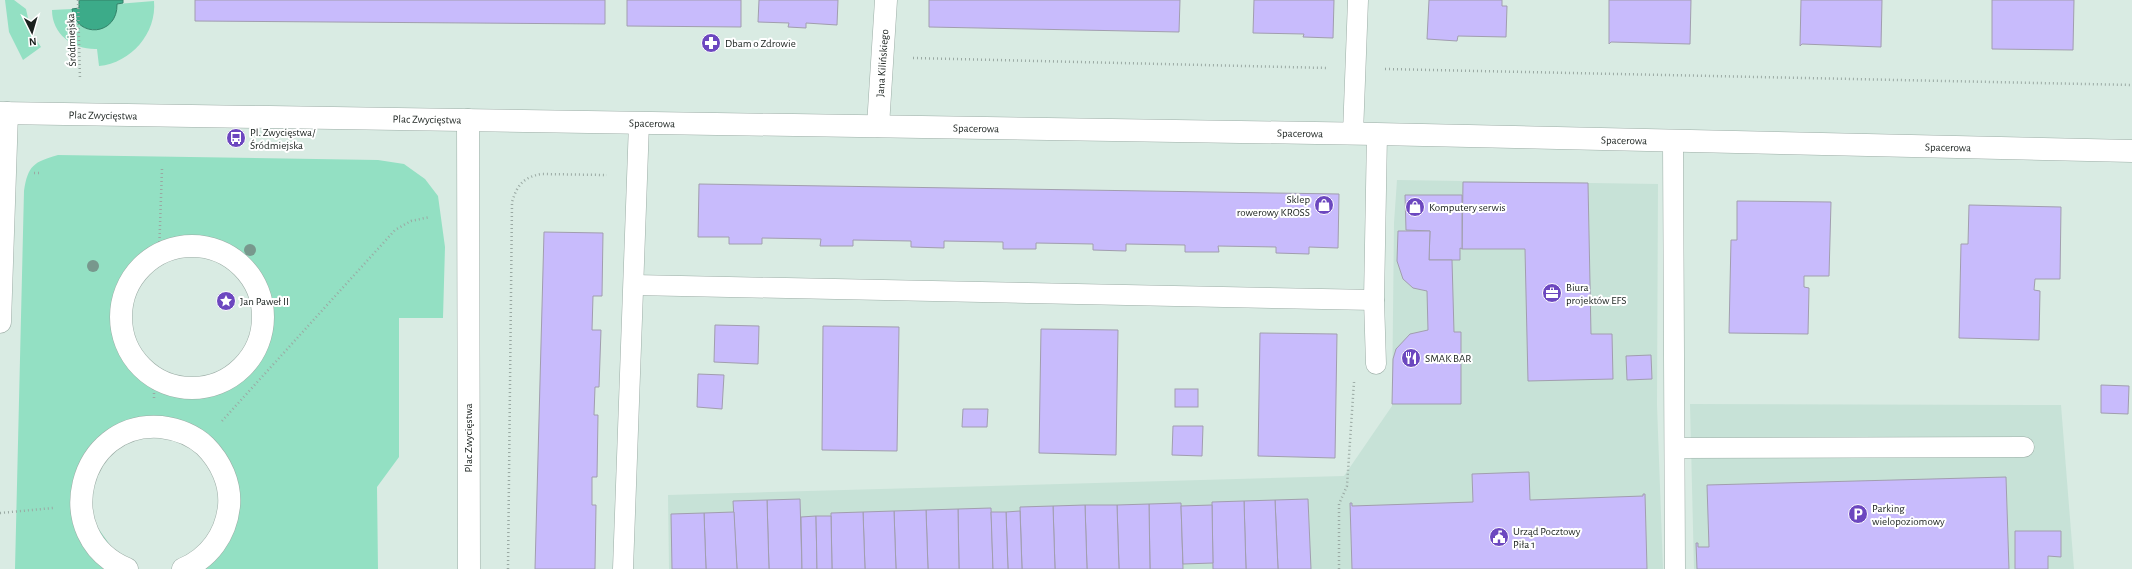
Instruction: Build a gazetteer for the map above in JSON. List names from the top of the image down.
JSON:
{
  "streets": {
    "street": ["Jana Kilińskiego", "Plac Zwycięstwa", "Spacerowa"],
    "path": ["Śródmiejska"]
  },
  "crossings": [
    ["Jana Kilińskiego", "Spacerowa"],
    ["Plac Zwycięstwa", "Spacerowa"]
  ],
  "places": {
    "pharmacy": ["Dbam o Zdrowie"],
    "bus stop": ["Pl. Zwycięstwa/ Śródmiejska"],
    "shop": ["Sklep rowerowy KROSS", "Komputery serwis"],
    "office": ["Biura projektów EFS"],
    "place": ["Jan Paweł II"],
    "restaurant": ["SMAK BAR"],
    "parking": ["Parking wielopoziomowy"],
    "public building": ["Urząd Pocztowy Piła 1"]
  },
  "north": "bottom"
}
